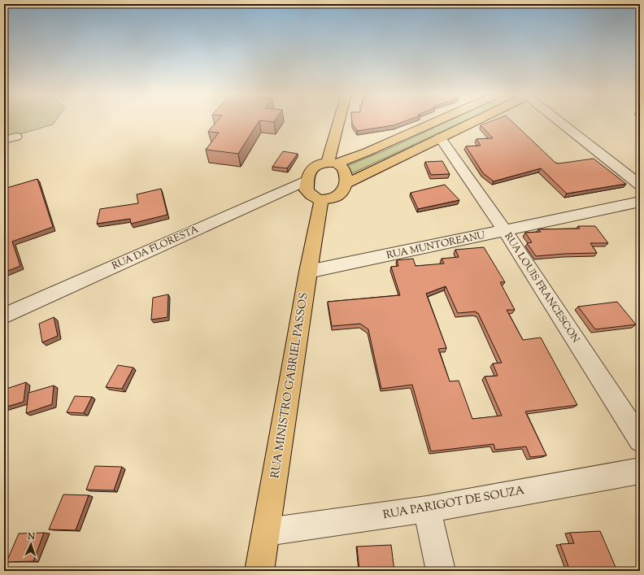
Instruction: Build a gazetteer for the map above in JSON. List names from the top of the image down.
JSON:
{
  "streets": {
    "main road": ["RUA MINISTRO GABRIEL PASSOS"],
    "street": [
      "RUA MUNTOREANU",
      "RUA DA FLORESTA",
      "RUA LOUIS FRANCESCON",
      "RUA PARIGOT DE SOUZA"
    ]
  },
  "crossings": [
    ["RUA MUNTOREANU", "RUA LOUIS FRANCESCON"],
    ["RUA MUNTOREANU", "RUA MINISTRO GABRIEL PASSOS"],
    ["RUA DA FLORESTA", "RUA MINISTRO GABRIEL PASSOS"],
    ["RUA MINISTRO GABRIEL PASSOS", "RUA PARIGOT DE SOUZA"]
  ],
  "north": "top"
}
